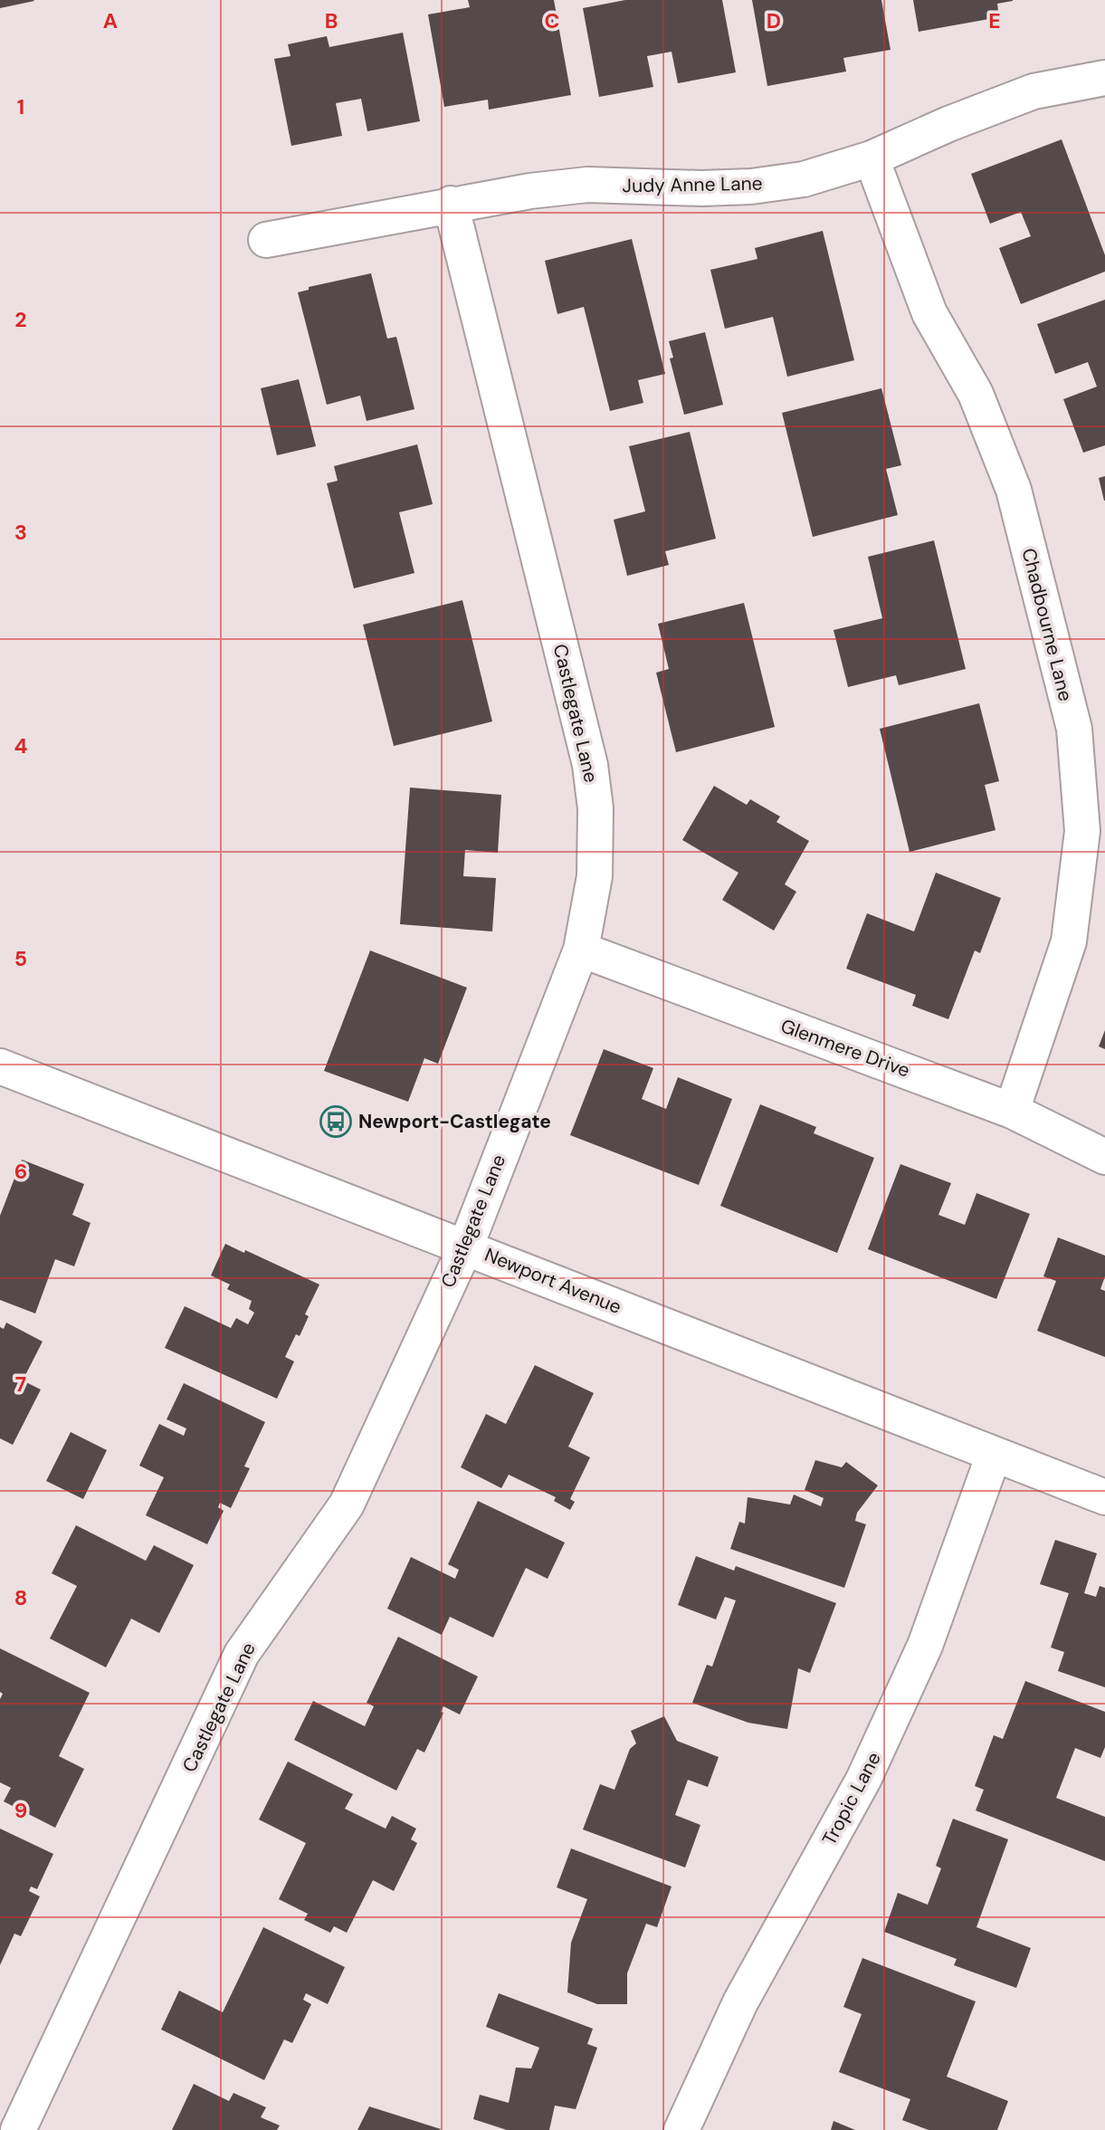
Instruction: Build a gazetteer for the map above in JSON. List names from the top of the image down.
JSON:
{
  "streets": {
    "street": [
      "Judy Anne Lane",
      "Chadbourne Lane",
      "Castlegate Lane",
      "Glenmere Drive",
      "Newport Avenue",
      "Tropic Lane"
    ]
  },
  "crossings": [
    ["Judy Anne Lane", "Chadbourne Lane"],
    ["Judy Anne Lane", "Castlegate Lane"],
    ["Chadbourne Lane", "Glenmere Drive"],
    ["Castlegate Lane", "Glenmere Drive"],
    ["Castlegate Lane", "Newport Avenue"],
    ["Newport Avenue", "Tropic Lane"]
  ],
  "places": {
    "bus stop": ["Newport-Castlegate"]
  },
  "grid": {
    "columns": [
      "A",
      "B",
      "C",
      "D",
      "E"
    ],
    "rows": [
      "1",
      "2",
      "3",
      "4",
      "5",
      "6",
      "7",
      "8",
      "9"
    ]
  }
}
